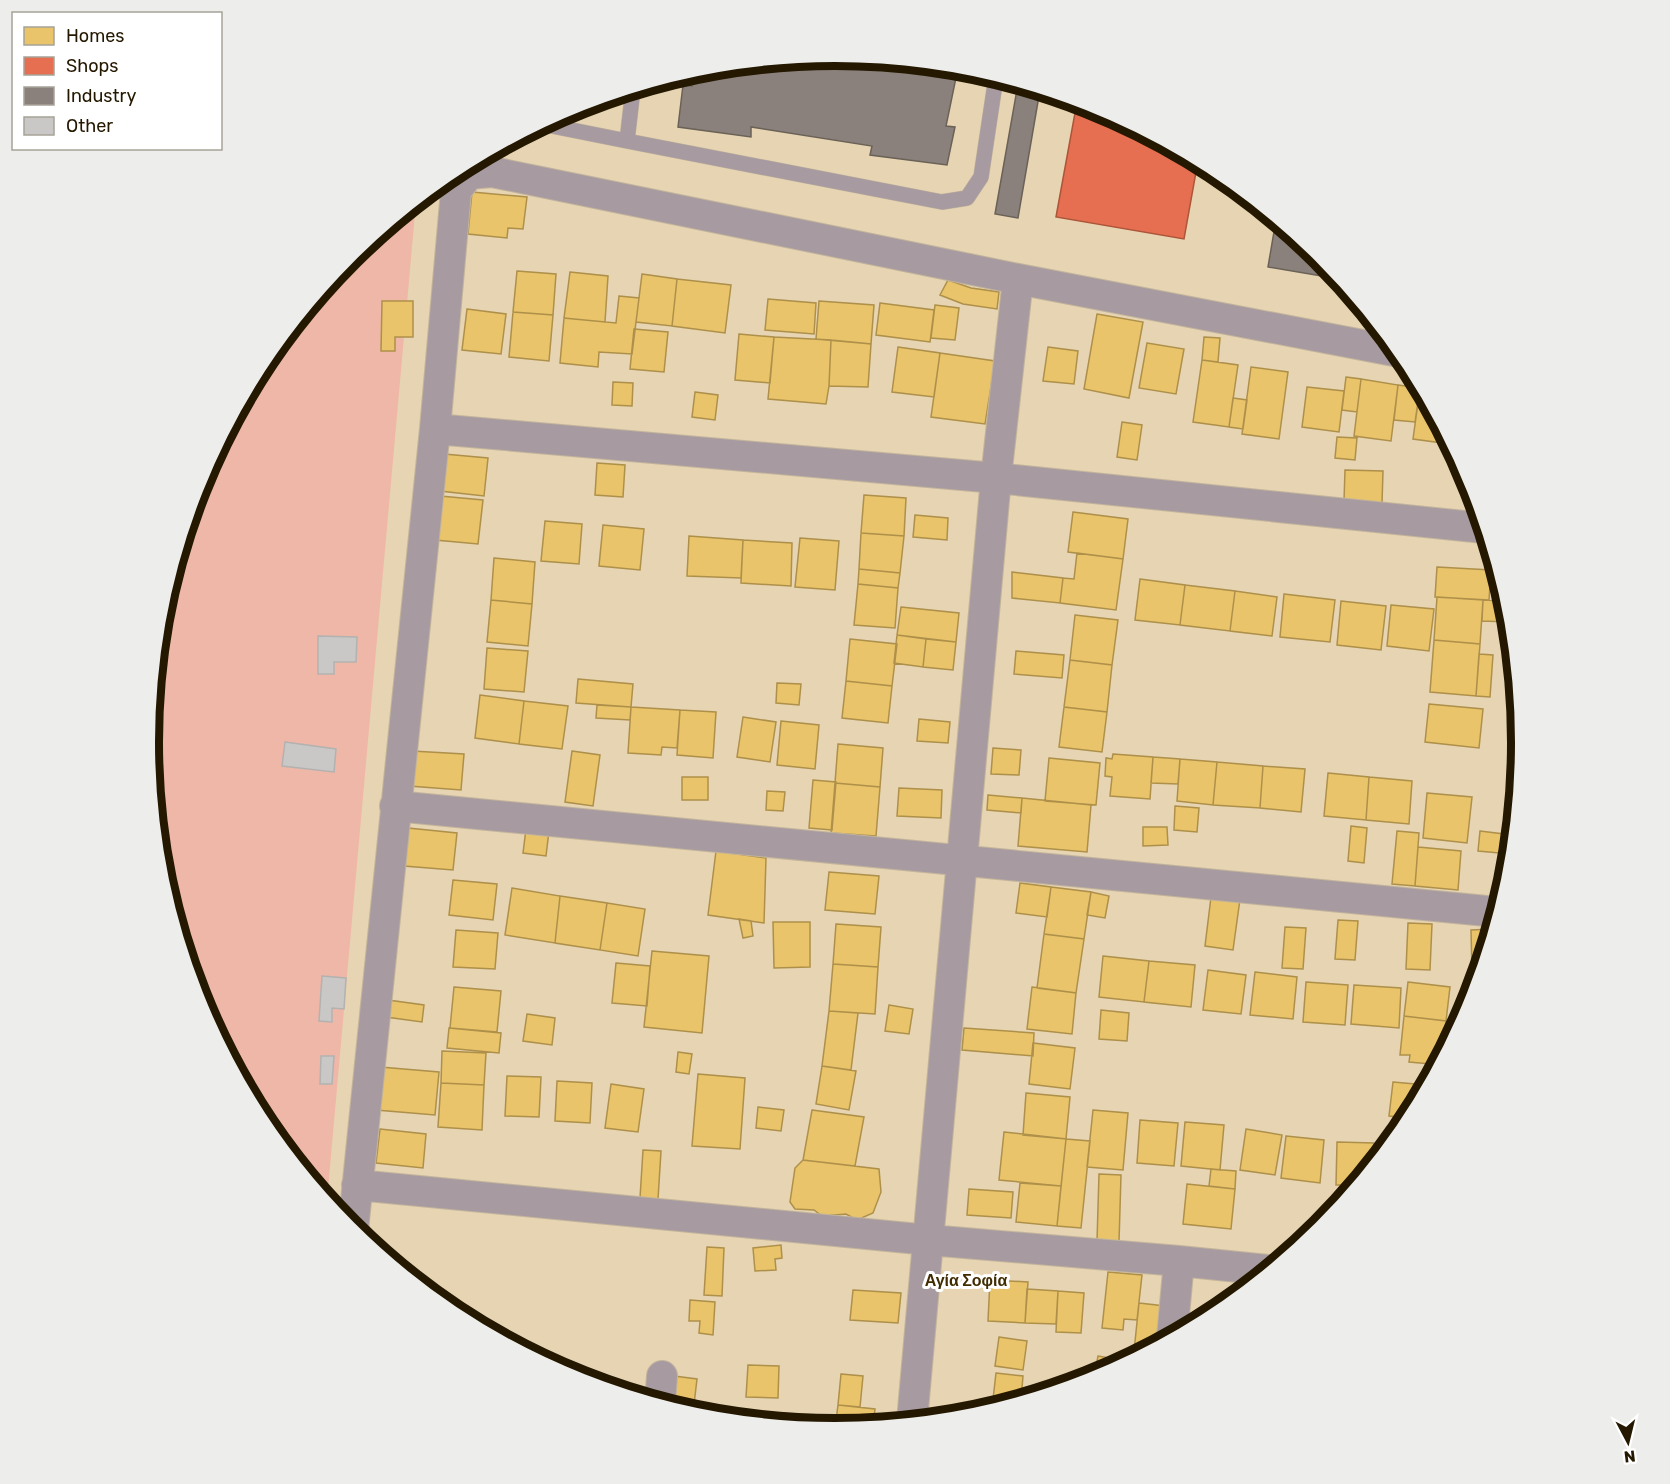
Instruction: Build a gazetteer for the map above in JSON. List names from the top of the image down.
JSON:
{
  "districts": ["Αγία Σοφία"],
  "legend": [
    "Homes",
    "Shops",
    "Industry",
    "Other"
  ],
  "north": "bottom"
}
